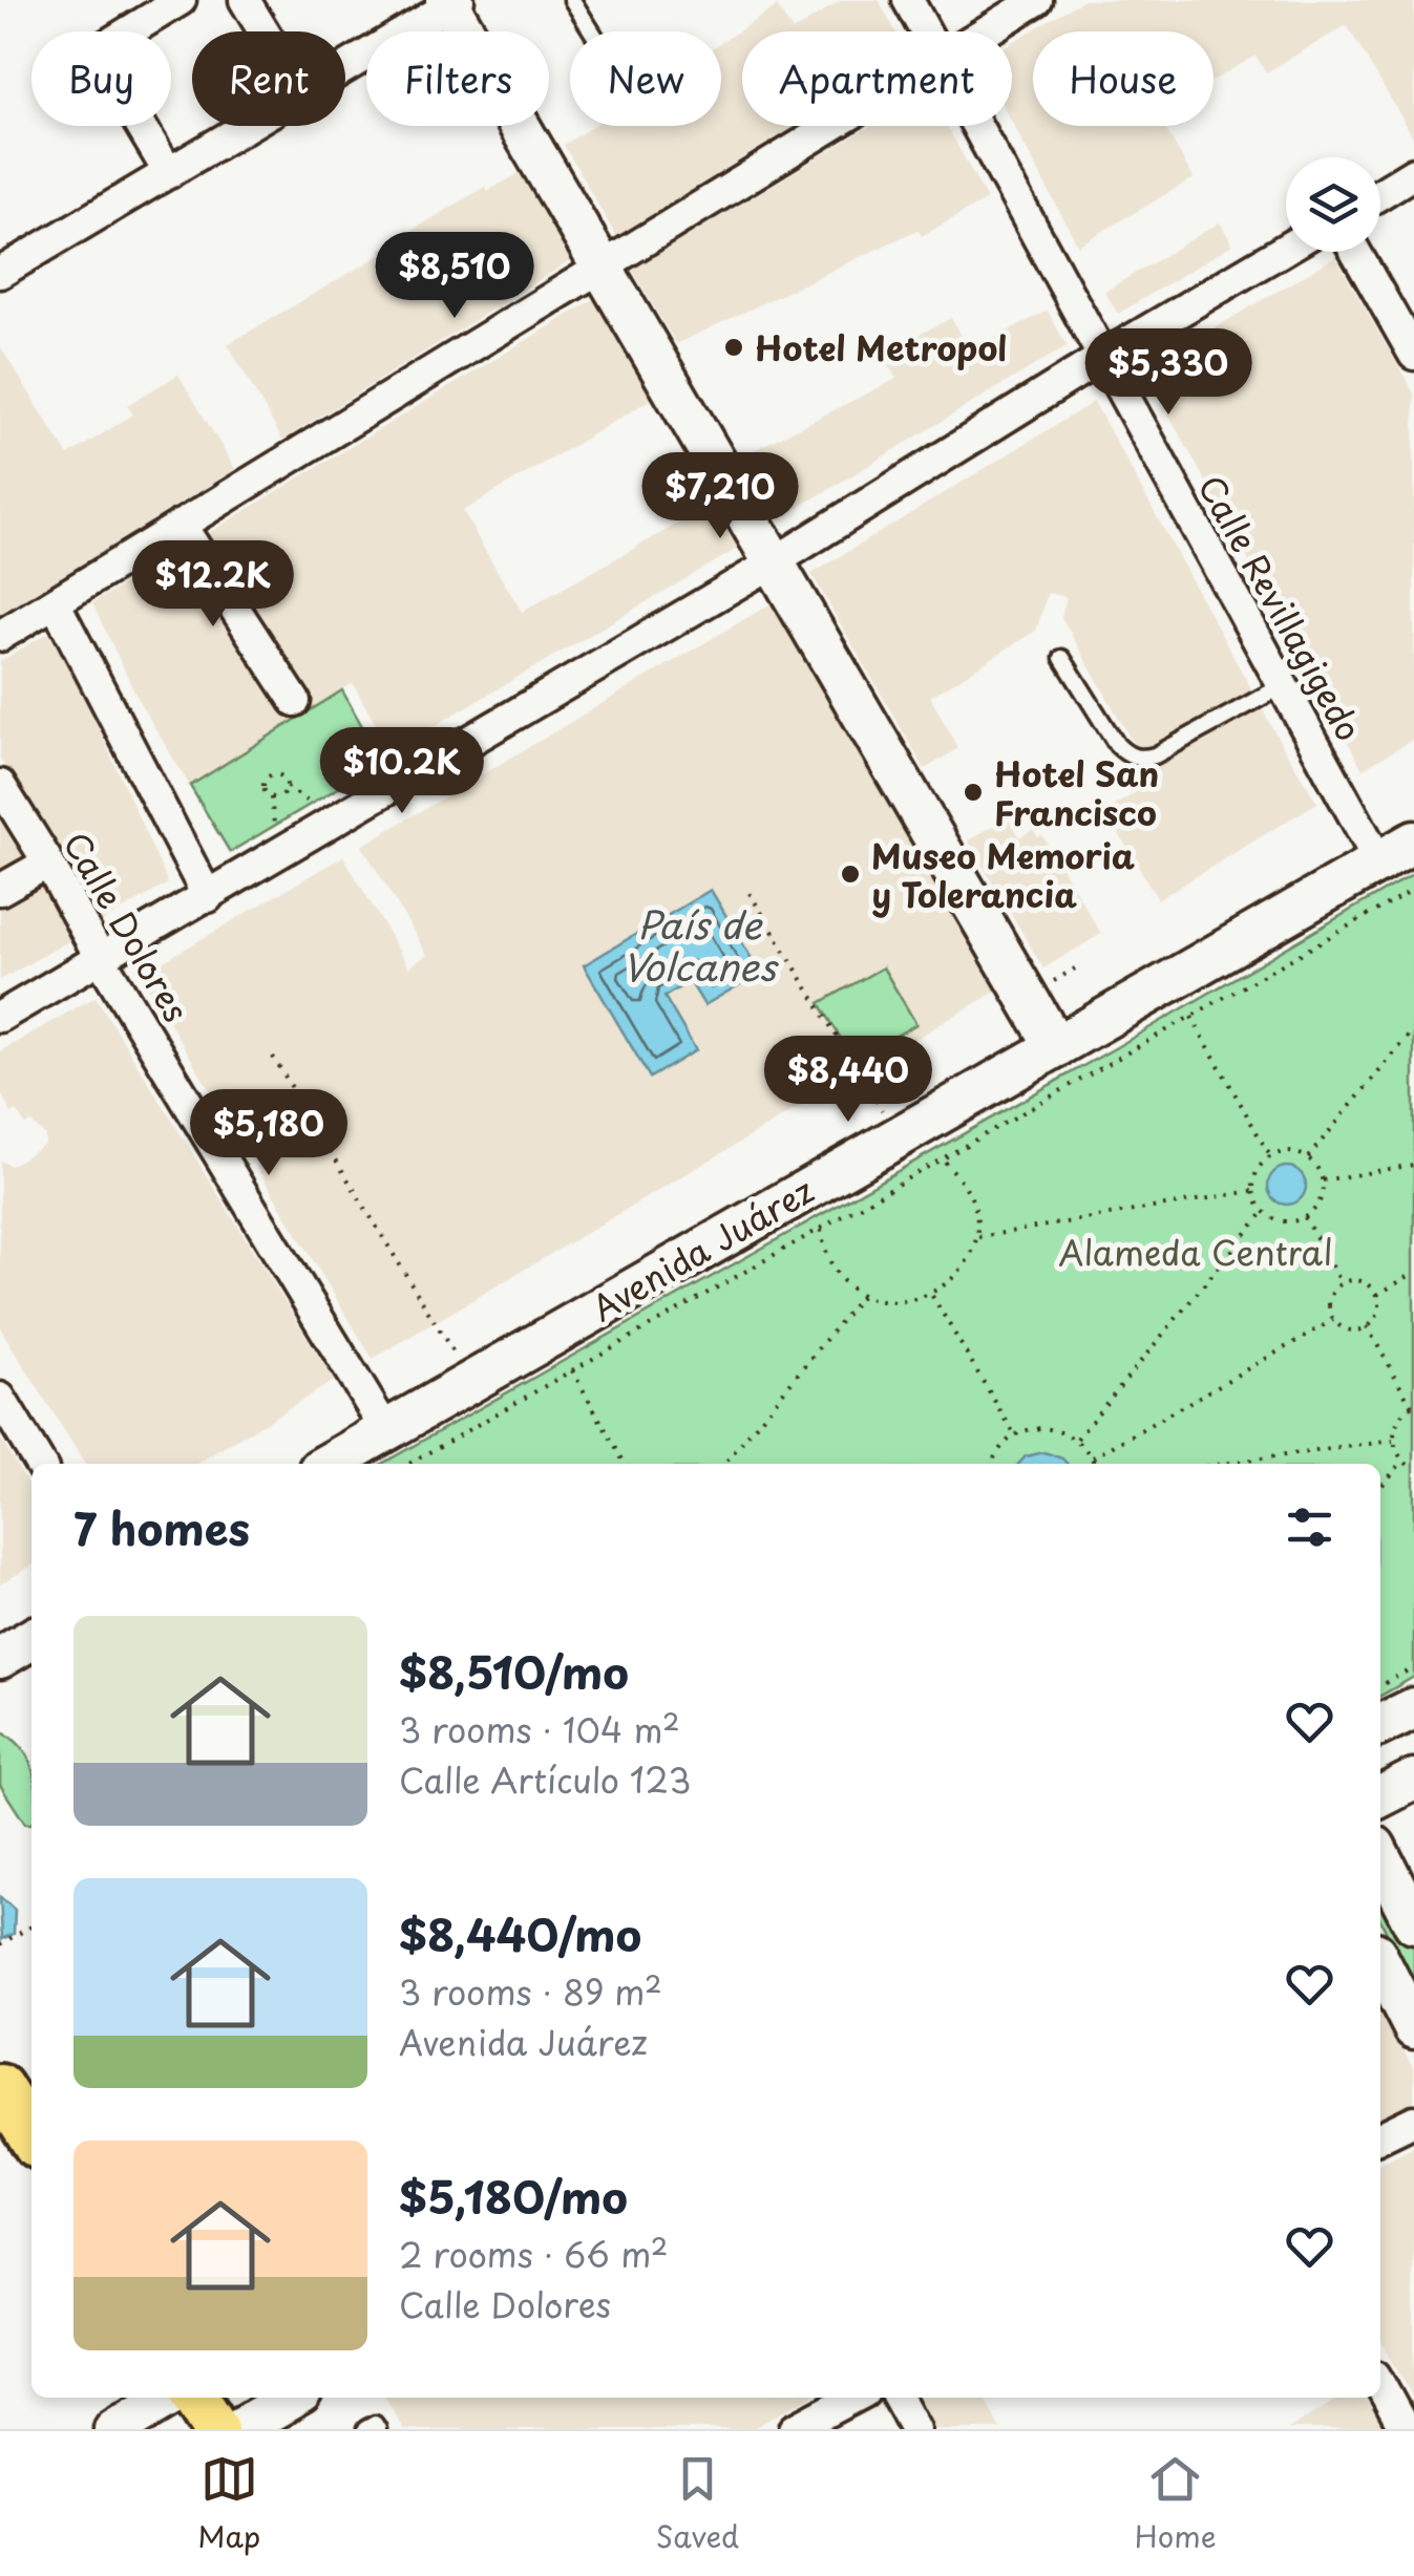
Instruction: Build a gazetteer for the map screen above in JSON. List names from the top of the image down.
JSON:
{
  "streets": {
    "street": ["Calle Revillagigedo", "Calle Dolores", "Avenida Juárez"]
  },
  "crossings": [
    ["Calle Revillagigedo", "Avenida Juárez"],
    ["Calle Dolores", "Avenida Juárez"]
  ],
  "water": ["País de Volcanes"],
  "parks": ["Alameda Central"],
  "places": ["Hotel Metropol", "Hotel San Francisco", "Museo Memoria y Tolerancia"],
  "page": {
    "chip": [
      "Buy",
      "Rent",
      "Filters",
      "New",
      "Apartment",
      "House"
    ],
    "price": [
      "$8,510",
      "$5,330",
      "$7,210",
      "$12.2K",
      "$10.2K",
      "$8,440",
      "$5,180"
    ],
    "heading": "7 homes",
    "list": [
      {
        "name": "$8,510/mo",
        "note": "3 rooms · 104 m² · Calle Artículo 123"
      },
      {
        "name": "$8,440/mo",
        "note": "3 rooms · 89 m² · Avenida Juárez"
      },
      {
        "name": "$5,180/mo",
        "note": "2 rooms · 66 m² · Calle Dolores"
      }
    ],
    "tabs": ["Map", "Saved", "Home"]
  }
}
